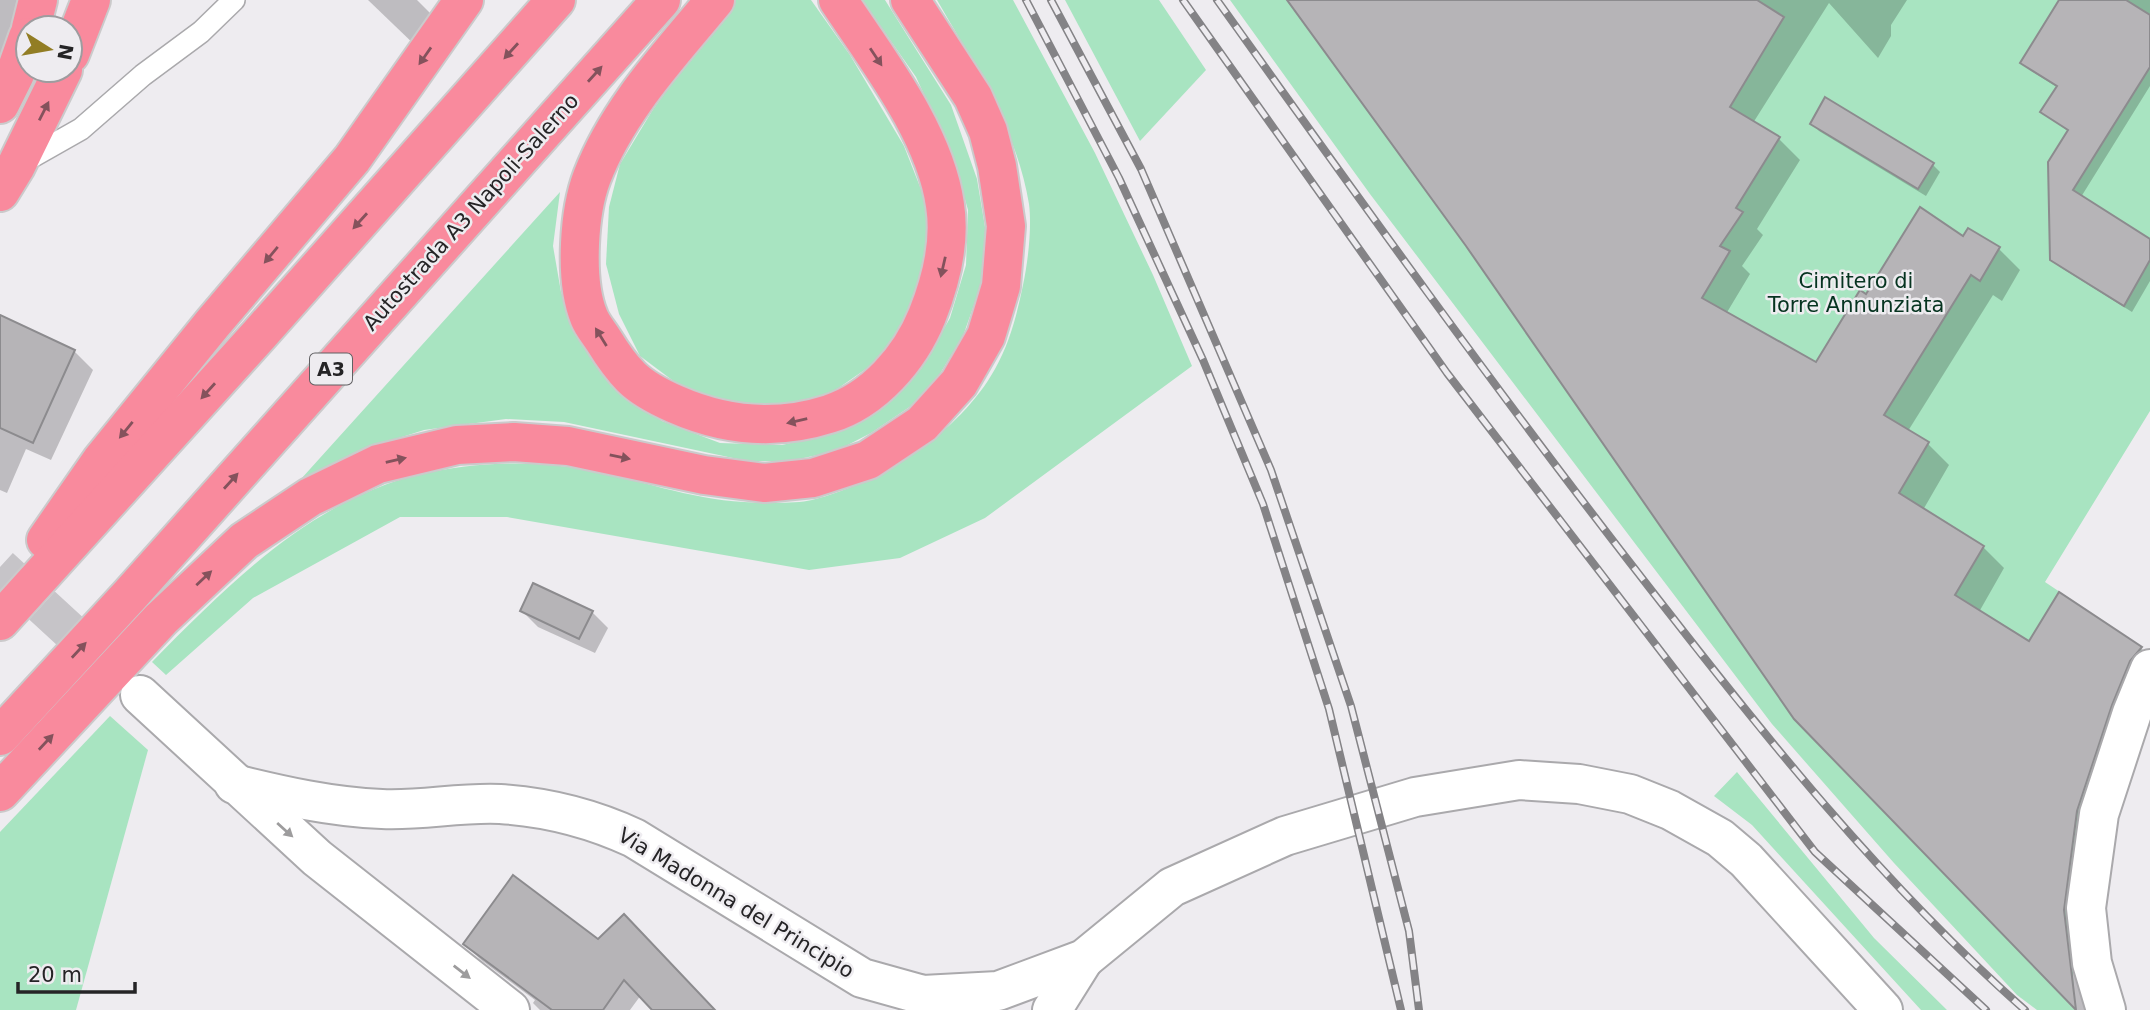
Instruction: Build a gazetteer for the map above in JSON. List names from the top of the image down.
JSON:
{
  "streets": {
    "highway": ["Autostrada A3 Napoli-Salerno", "A3"],
    "street": ["Via Madonna del Principio"]
  },
  "parks": ["Cimitero di Torre Annunziata"],
  "scale_bar": "20 m",
  "north": "right"
}
